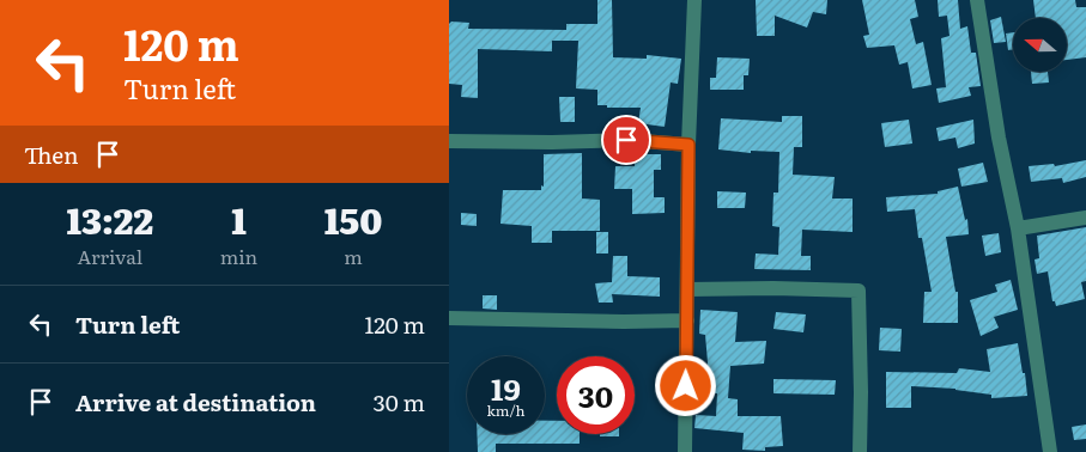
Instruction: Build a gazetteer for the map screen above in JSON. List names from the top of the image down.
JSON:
{
  "north": "left",
  "page": {
    "turn": ["120 m", "Turn left"],
    "then": "Then",
    "eta": [
      "13:22",
      "Arrival",
      "1",
      "min",
      "150",
      "m"
    ],
    "list": [
      {
        "name": "Turn left",
        "value": "120 m"
      },
      {
        "name": "Arrive at destination",
        "value": "30 m"
      }
    ],
    "speed": "19 km/h",
    "limit": "30"
  }
}
